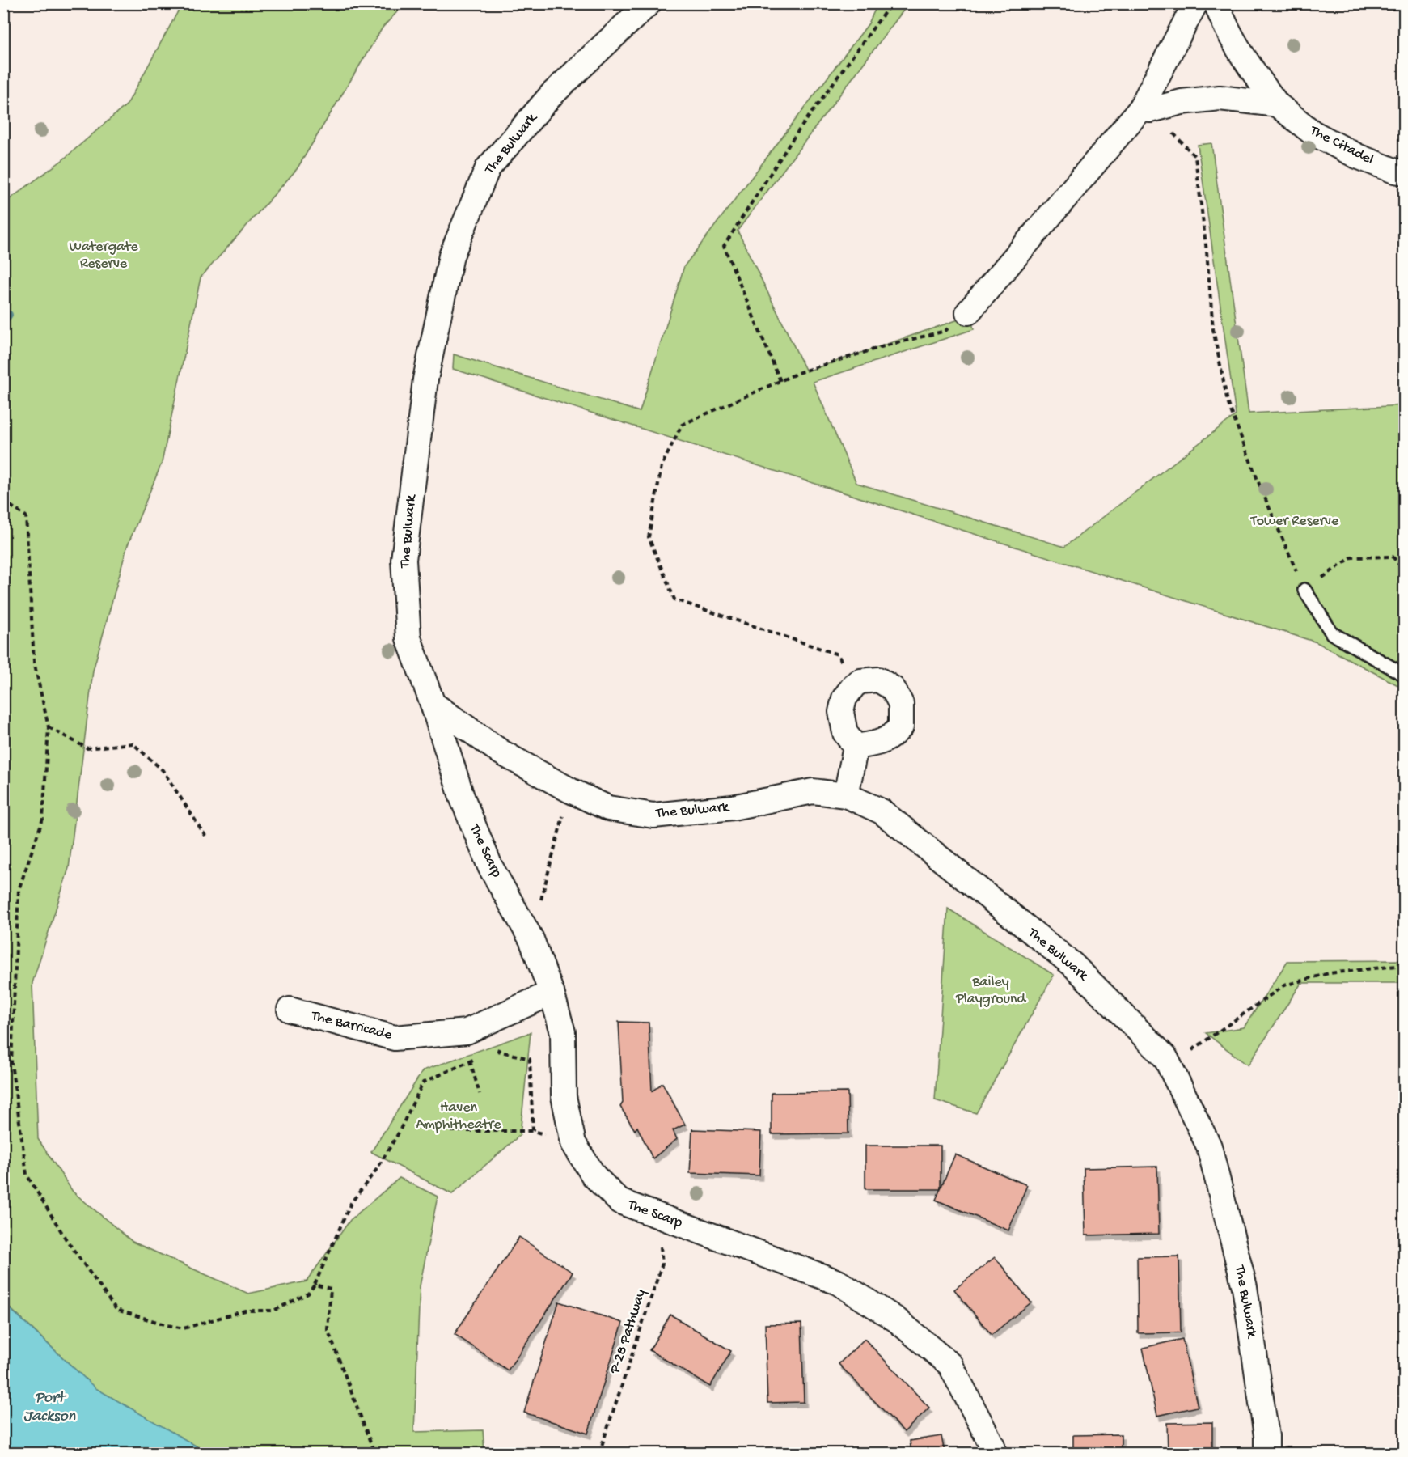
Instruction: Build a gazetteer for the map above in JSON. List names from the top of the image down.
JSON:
{
  "streets": {
    "street": [
      "The Bulwark",
      "The Citadel",
      "The Scarp",
      "The Barricade"
    ],
    "path": ["P-28 Pathway"]
  },
  "crossings": [
    ["The Bulwark", "The Scarp"],
    ["The Scarp", "The Barricade"],
    ["The Scarp", "P-28 Pathway"]
  ],
  "water": ["Port Jackson"],
  "parks": [
    "Watergate Reserve",
    "Tower Reserve",
    "Bailey Playground",
    "Haven Amphitheatre"
  ]
}
